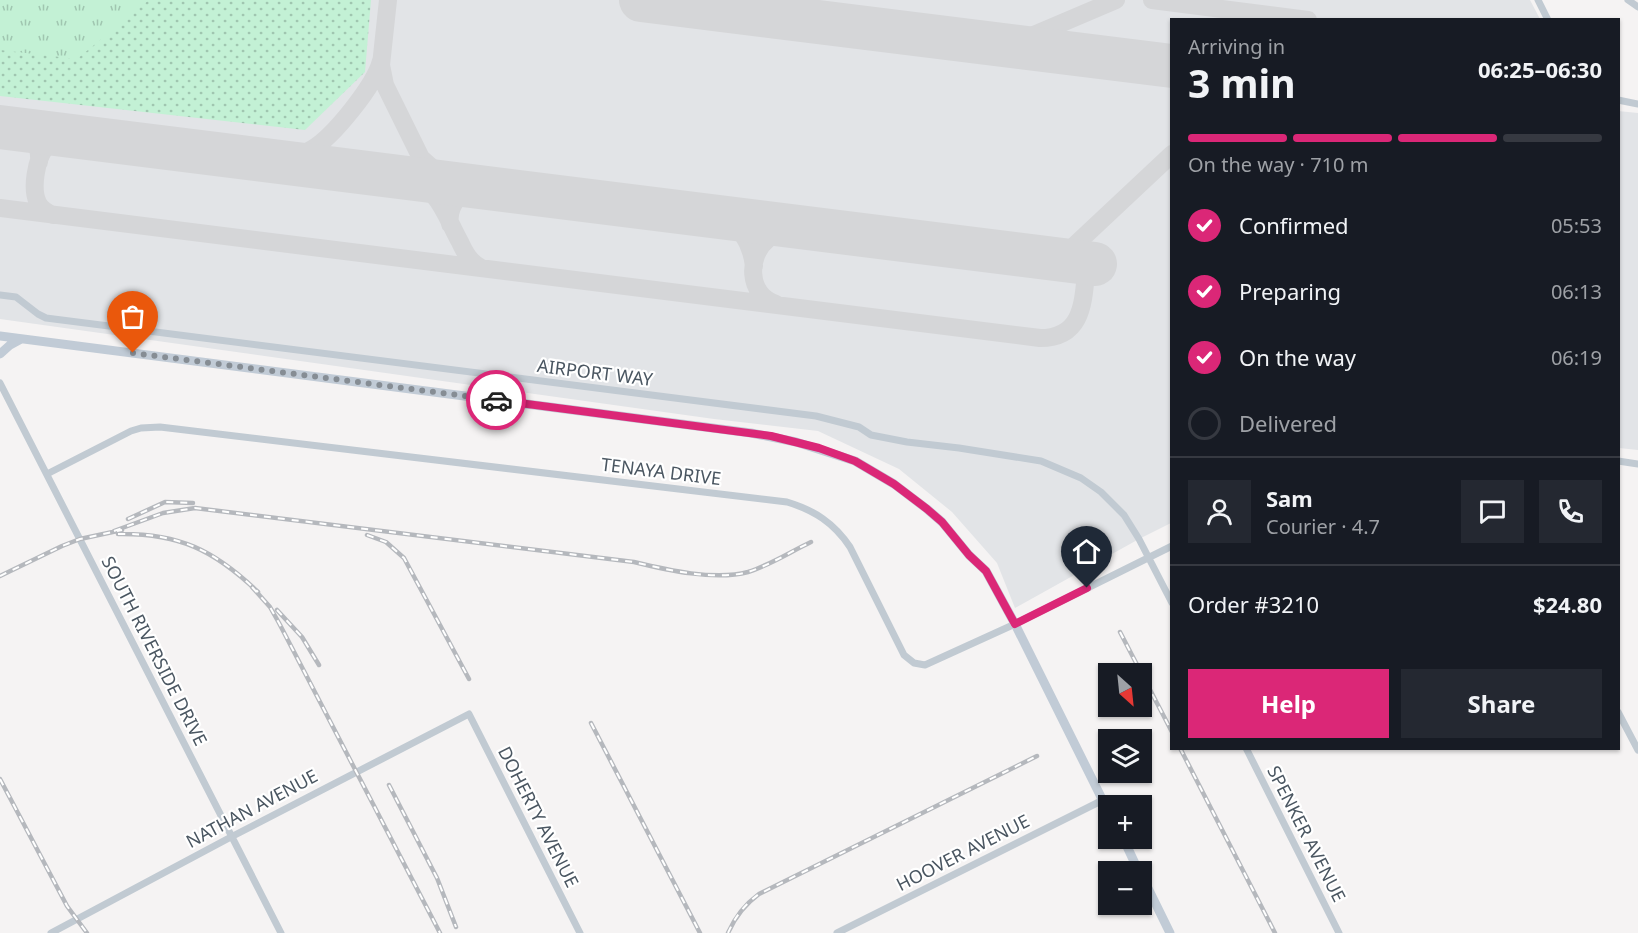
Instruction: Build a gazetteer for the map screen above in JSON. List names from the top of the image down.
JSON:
{
  "streets": {
    "street": [
      "AIRPORT WAY",
      "TENAYA DRIVE",
      "SOUTH RIVERSIDE DRIVE",
      "NATHAN AVENUE",
      "DOHERTY AVENUE",
      "SPENKER AVENUE",
      "HOOVER AVENUE"
    ]
  },
  "crossings": [
    ["AIRPORT WAY", "TENAYA DRIVE"],
    ["TENAYA DRIVE", "SOUTH RIVERSIDE DRIVE"],
    ["SOUTH RIVERSIDE DRIVE", "NATHAN AVENUE"],
    ["NATHAN AVENUE", "DOHERTY AVENUE"]
  ],
  "north": "bottom right",
  "page": {
    "heading": ["3 min", "Arriving in", "06:25–06:30"],
    "panel": [
      "Sam",
      "Courier · 4.7",
      "Order #3210",
      "$24.80"
    ],
    "bar": "On the way · 710 m",
    "list": [
      ["Confirmed", "05:53"],
      ["Preparing", "06:13"],
      ["On the way", "06:19"],
      "Delivered"
    ],
    "buttons": ["Help", "Share"],
    "map_buttons": ["+", "−"]
  }
}
